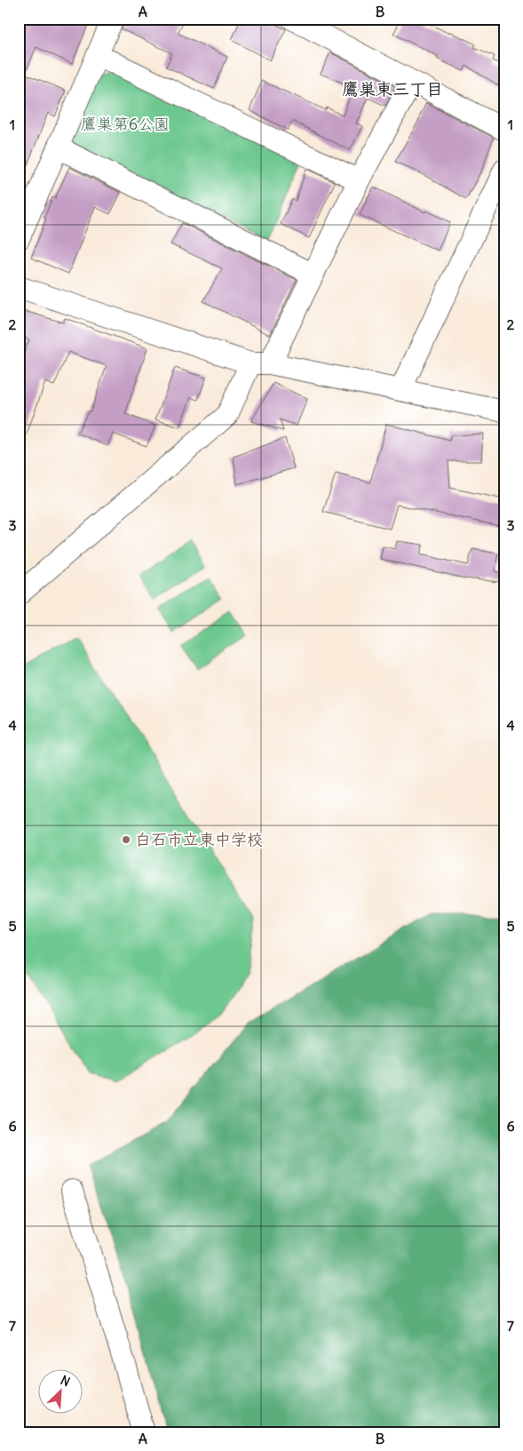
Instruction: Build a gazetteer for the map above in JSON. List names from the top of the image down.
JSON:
{
  "districts": ["鷹巣東三丁目"],
  "parks": ["鷹巣第6公園"],
  "places": ["白石市立東中学校"],
  "north": "top right",
  "grid": {
    "columns": ["A", "B"],
    "rows": [
      "1",
      "2",
      "3",
      "4",
      "5",
      "6",
      "7"
    ]
  }
}
